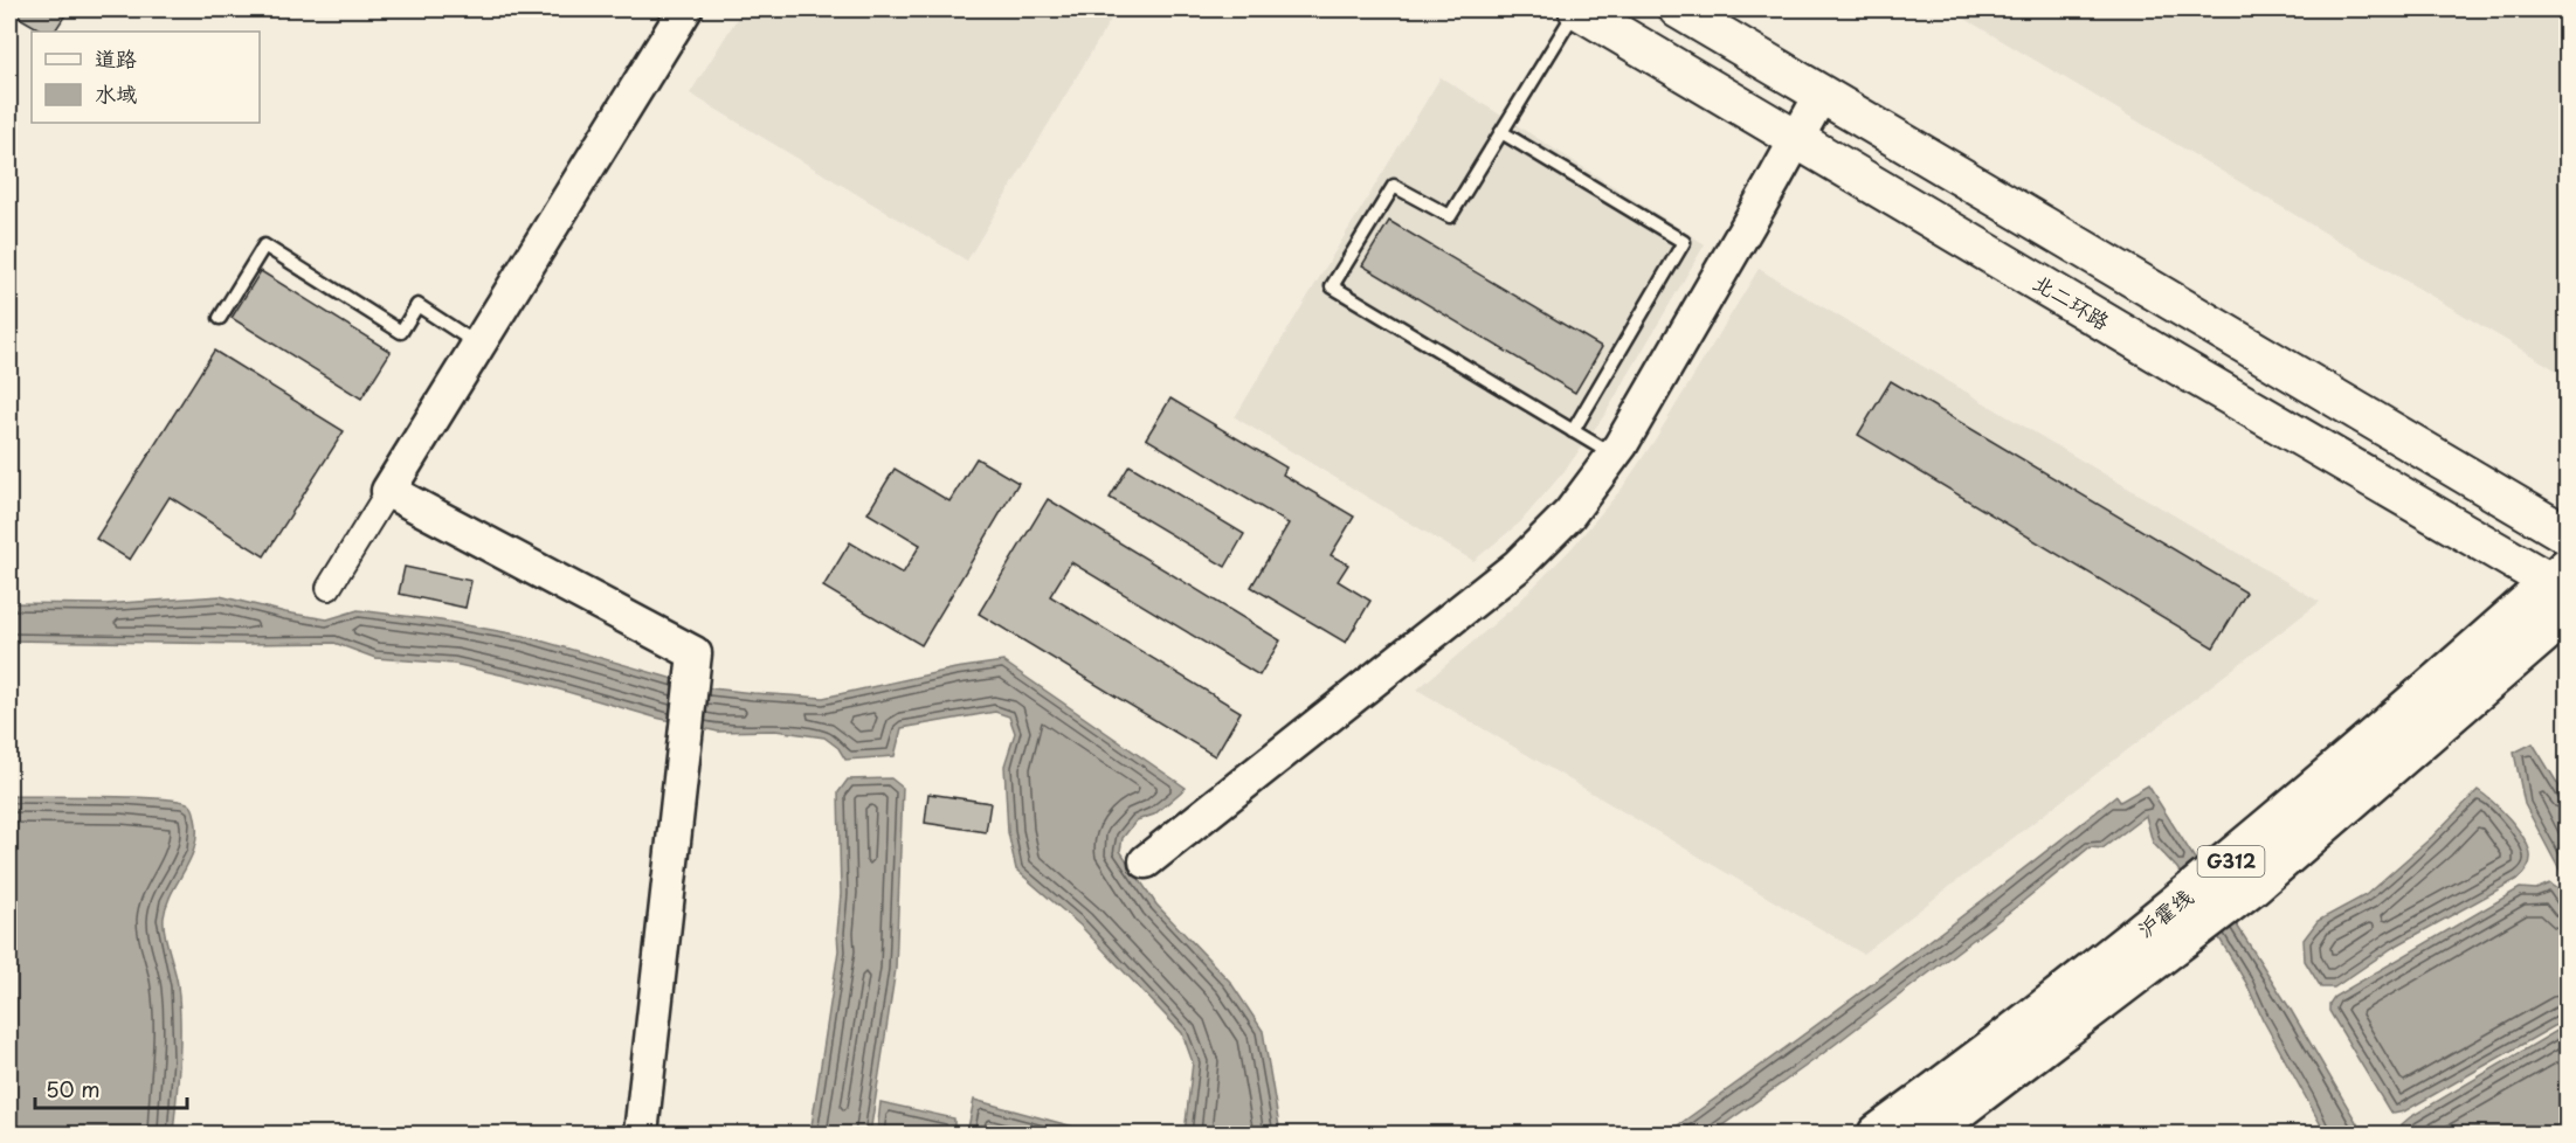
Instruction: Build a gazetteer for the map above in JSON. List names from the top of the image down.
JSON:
{
  "streets": {
    "highway": ["G312", "沪霍线"],
    "main road": ["北二环路"]
  },
  "crossings": [
    ["北二环路", "沪霍线"]
  ],
  "legend": ["道路", "水域"],
  "scale_bar": "50 m"
}
